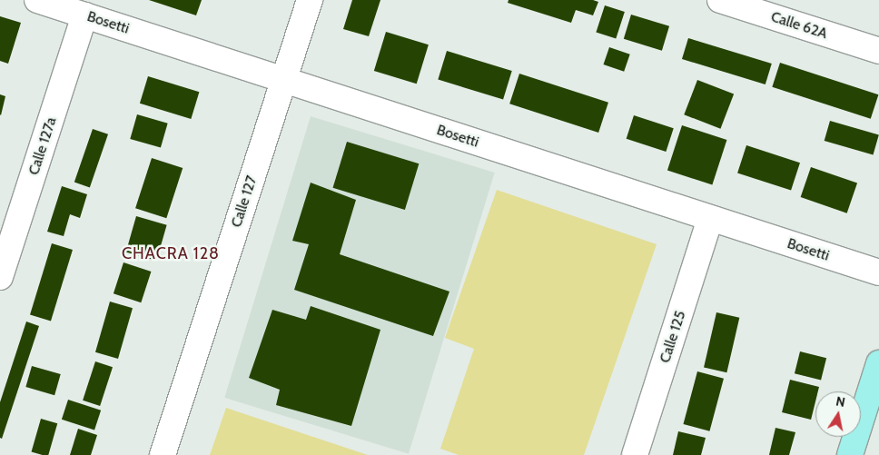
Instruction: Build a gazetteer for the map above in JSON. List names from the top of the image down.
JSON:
{
  "streets": {
    "street": [
      "Bosetti",
      "Calle 62A",
      "Calle 127a",
      "Calle 127",
      "Calle 125"
    ]
  },
  "crossings": [
    ["Bosetti", "Calle 127a"],
    ["Bosetti", "Calle 127"],
    ["Bosetti", "Calle 125"]
  ],
  "districts": ["CHACRA 128"],
  "north": "top"
}
